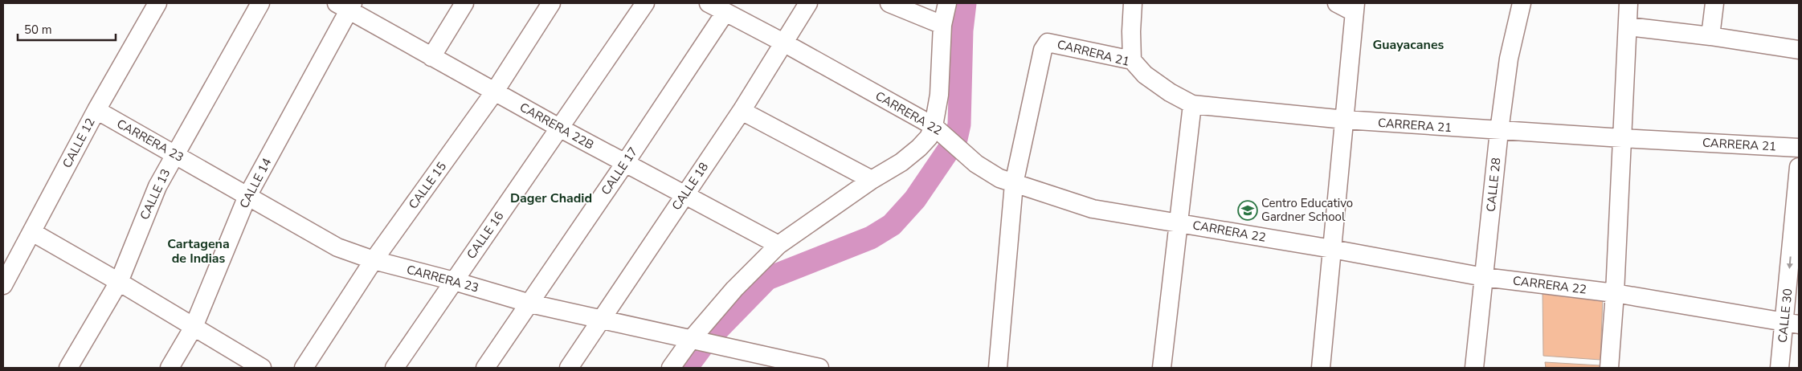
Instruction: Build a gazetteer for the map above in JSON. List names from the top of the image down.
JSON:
{
  "streets": {
    "street": [
      "CARRERA 21",
      "CARRERA 22",
      "CARRERA 22B",
      "CARRERA 23",
      "CALLE 12",
      "CALLE 17",
      "CALLE 14",
      "CALLE 28",
      "CALLE 15",
      "CALLE 18",
      "CALLE 13",
      "CALLE 16",
      "CALLE 30"
    ]
  },
  "crossings": [
    ["CARRERA 21", "CARRERA 22"],
    ["CARRERA 21", "CALLE 28"],
    ["CARRERA 22", "CALLE 17"],
    ["CARRERA 22", "CALLE 28"],
    ["CARRERA 22", "CALLE 18"],
    ["CARRERA 22", "CALLE 30"],
    ["CARRERA 22B", "CALLE 17"],
    ["CARRERA 22B", "CALLE 14"],
    ["CARRERA 22B", "CALLE 15"],
    ["CARRERA 22B", "CALLE 18"],
    ["CARRERA 22B", "CALLE 16"],
    ["CARRERA 23", "CALLE 12"],
    ["CARRERA 23", "CALLE 17"],
    ["CARRERA 23", "CALLE 14"],
    ["CARRERA 23", "CALLE 15"],
    ["CARRERA 23", "CALLE 18"],
    ["CARRERA 23", "CALLE 13"],
    ["CARRERA 23", "CALLE 16"]
  ],
  "one_way": ["CALLE 30"],
  "districts": ["Guayacanes", "Dager Chadid", "Cartagena de Indias"],
  "places": {
    "school or university": ["Centro Educativo Gardner School"]
  },
  "scale_bar": "50 m"
}
